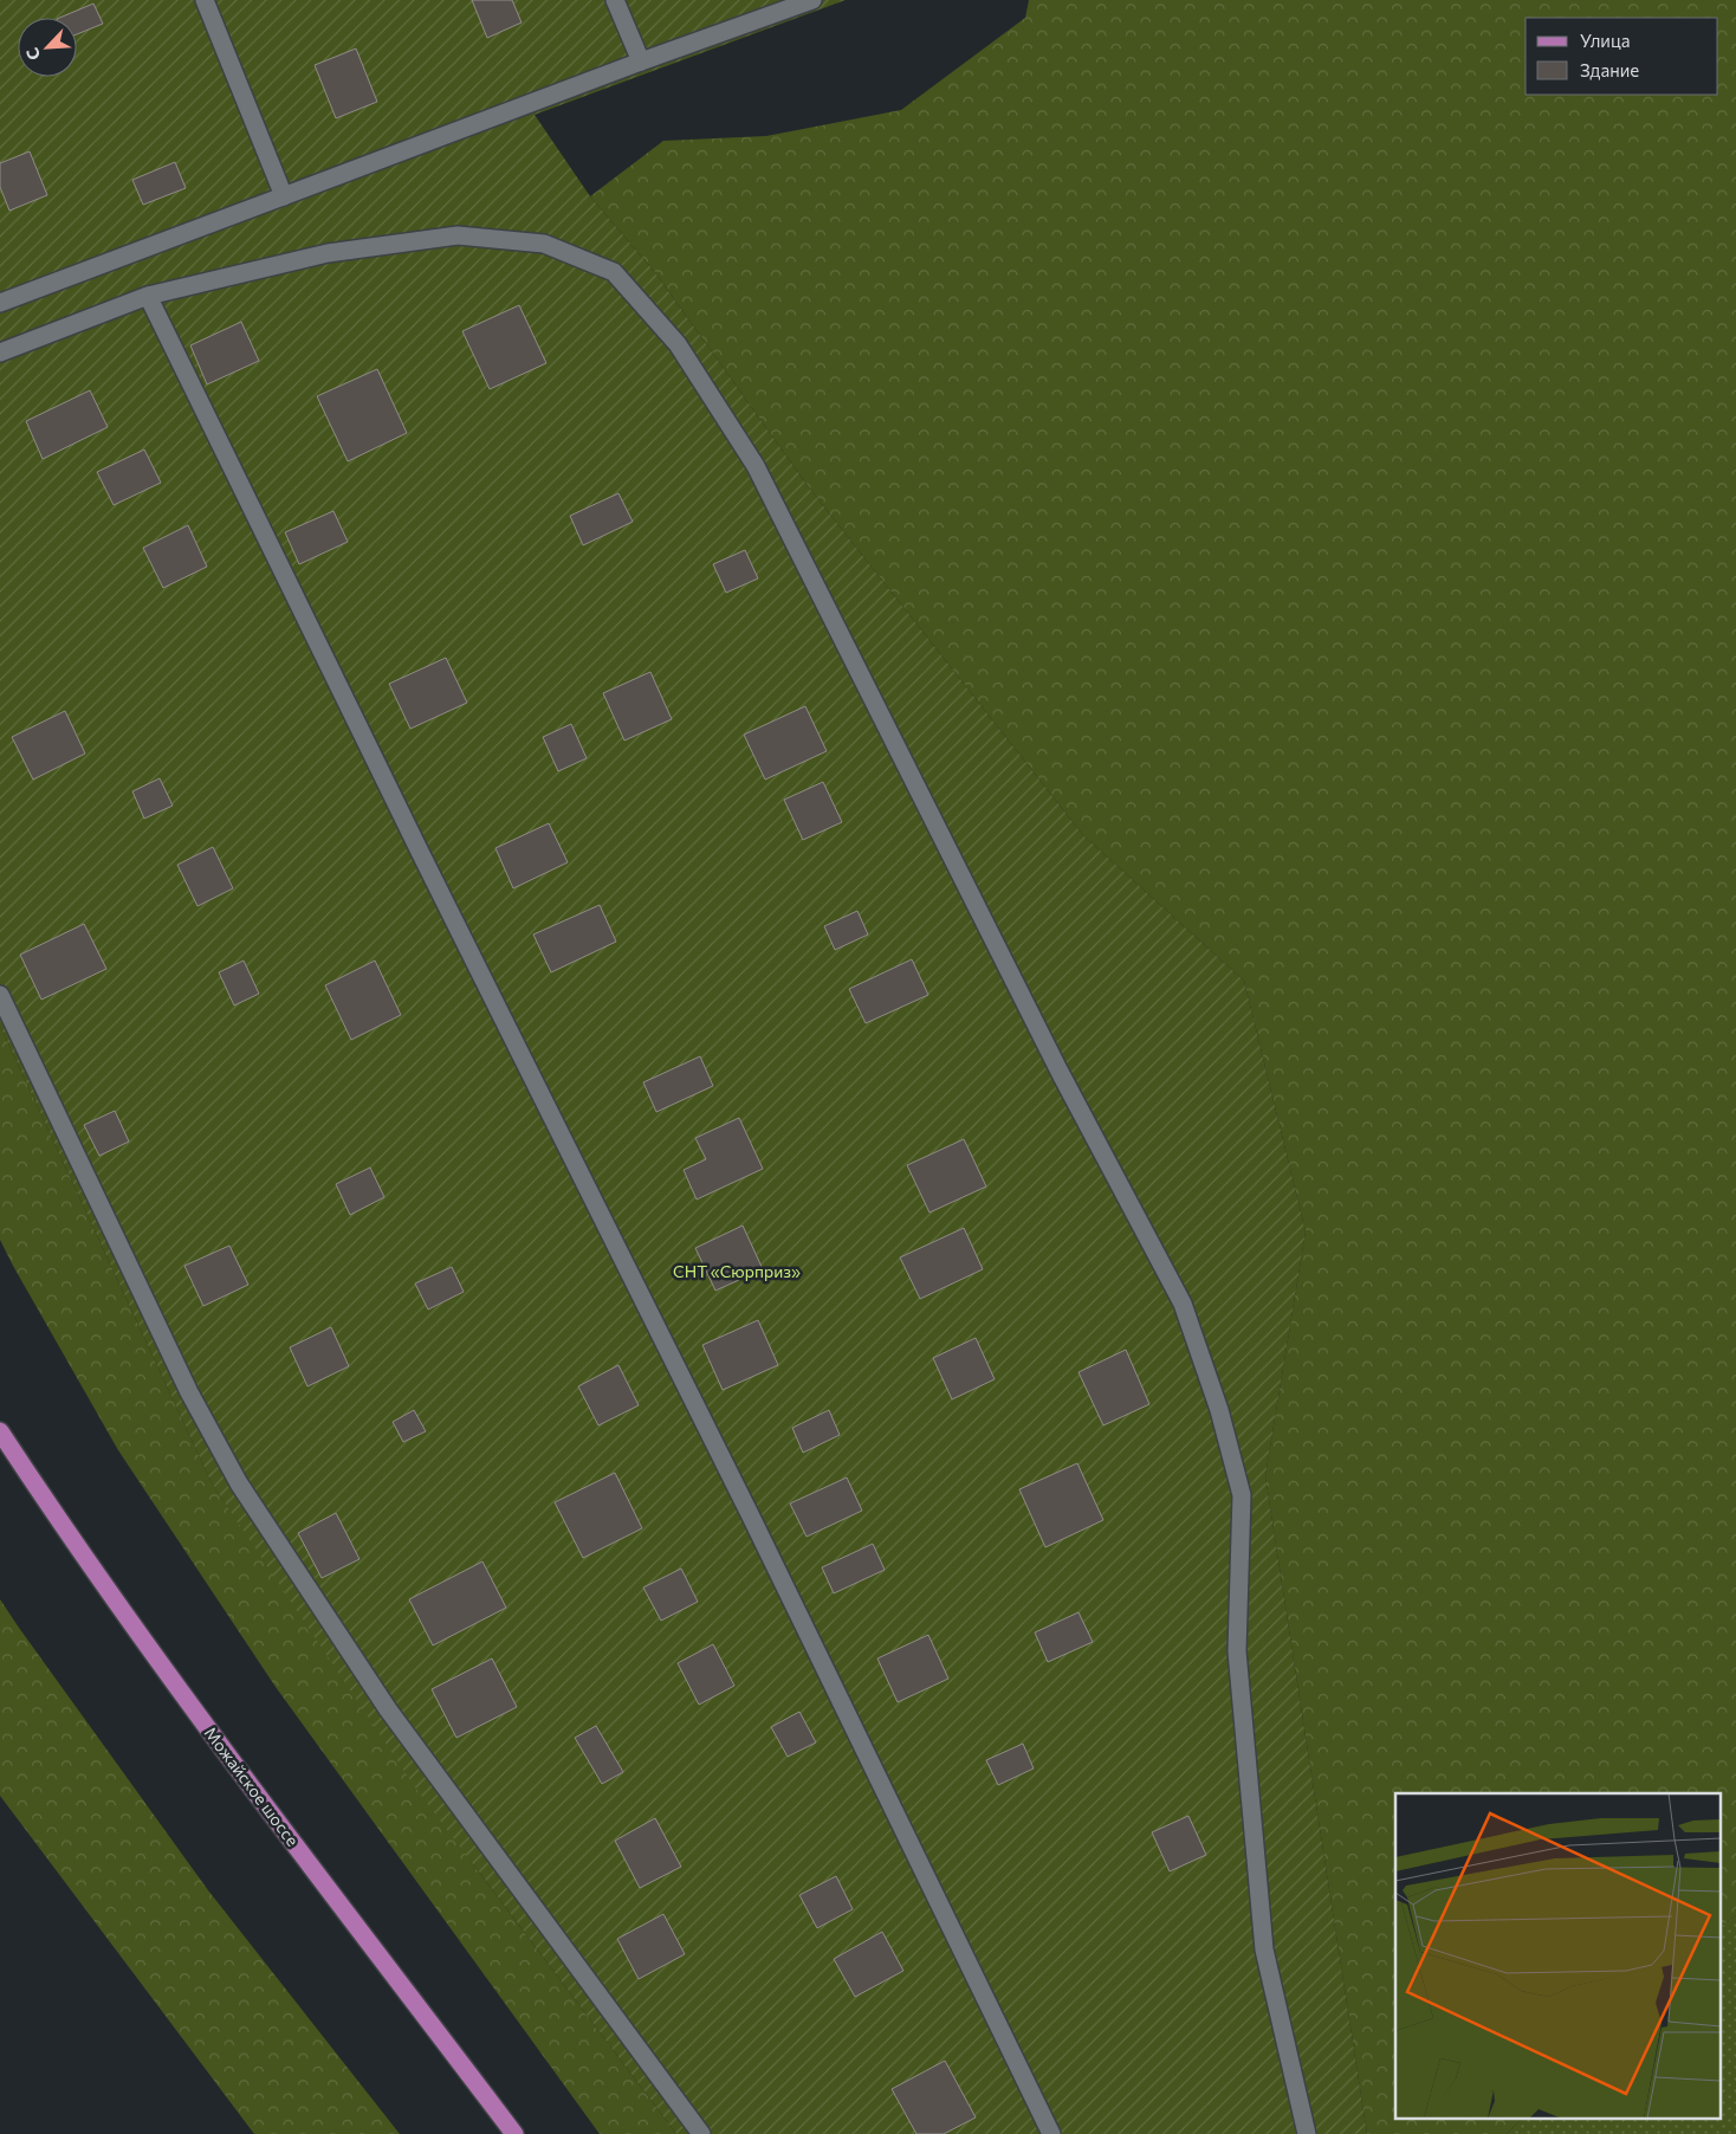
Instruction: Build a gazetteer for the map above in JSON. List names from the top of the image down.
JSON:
{
  "streets": {
    "main road": ["Можайское шоссе"]
  },
  "parks": ["СНТ «Сюрприз»"],
  "legend": ["Улица", "Здание"],
  "north": "bottom left"
}
